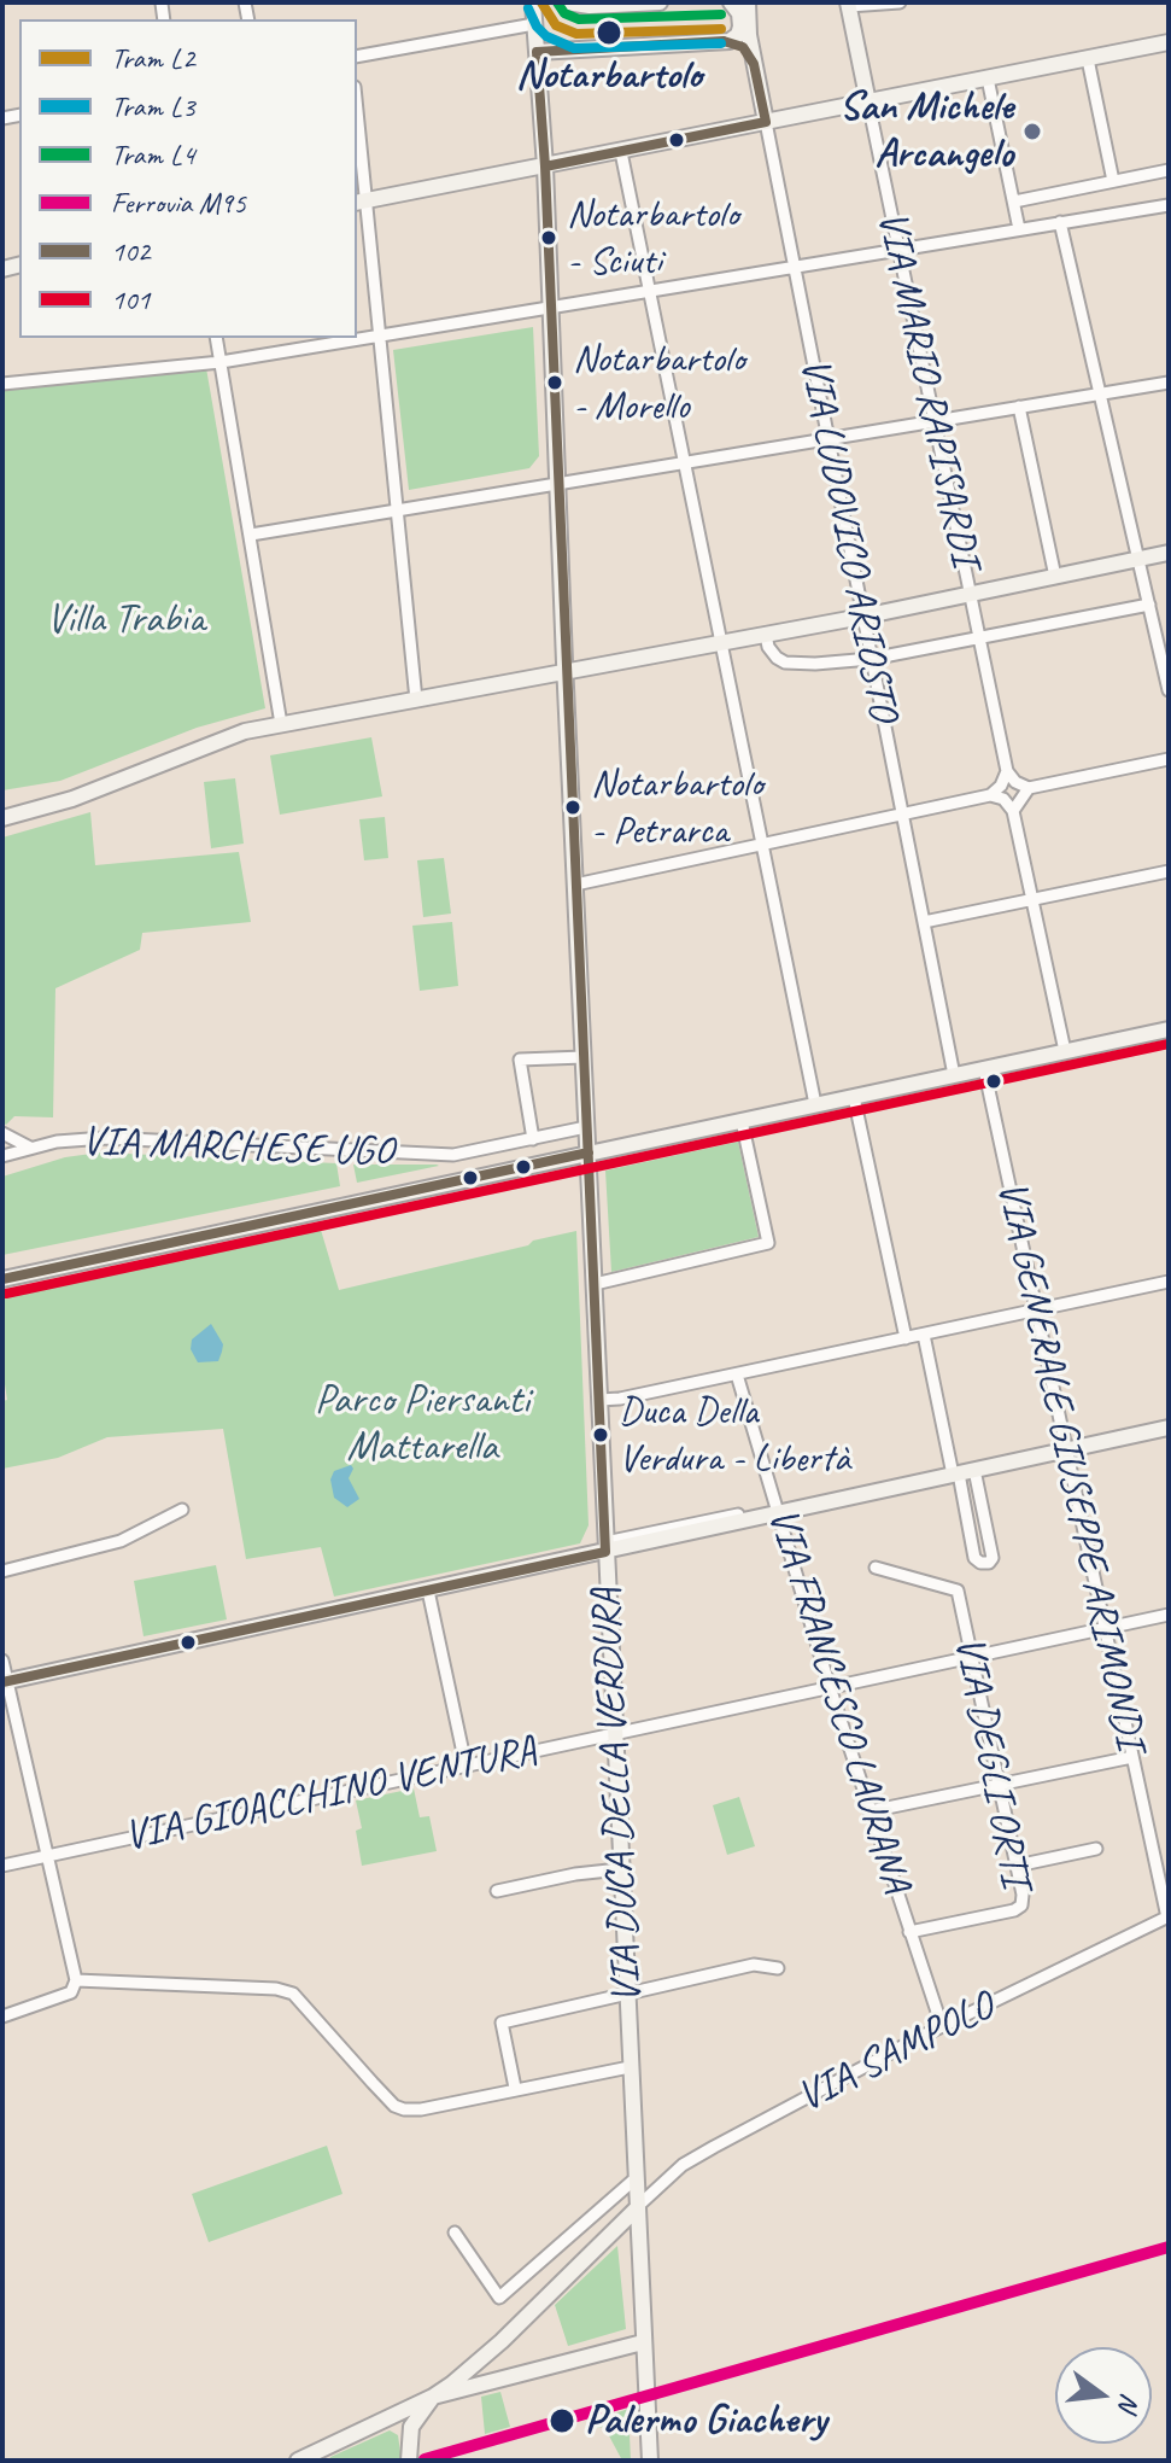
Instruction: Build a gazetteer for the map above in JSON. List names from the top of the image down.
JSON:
{
  "streets": {
    "street": [
      "VIA MARIO RAPISARDI",
      "VIA LUDOVICO ARIOSTO",
      "VIA MARCHESE UGO",
      "VIA GENERALE GIUSEPPE ARIMONDI",
      "VIA FRANCESCO LAURANA",
      "VIA DEGLI ORTI",
      "VIA GIOACCHINO VENTURA",
      "VIA DUCA DELLA VERDURA",
      "VIA SAMPOLO"
    ]
  },
  "crossings": [
    ["VIA MARCHESE UGO", "VIA DUCA DELLA VERDURA"],
    ["VIA GENERALE GIUSEPPE ARIMONDI", "VIA GIOACCHINO VENTURA"],
    ["VIA GENERALE GIUSEPPE ARIMONDI", "VIA SAMPOLO"],
    ["VIA FRANCESCO LAURANA", "VIA DEGLI ORTI"],
    ["VIA FRANCESCO LAURANA", "VIA GIOACCHINO VENTURA"],
    ["VIA FRANCESCO LAURANA", "VIA SAMPOLO"],
    ["VIA DEGLI ORTI", "VIA GIOACCHINO VENTURA"],
    ["VIA GIOACCHINO VENTURA", "VIA DUCA DELLA VERDURA"],
    ["VIA DUCA DELLA VERDURA", "VIA SAMPOLO"]
  ],
  "parks": ["Villa Trabia", "Parco Piersanti Mattarella"],
  "places": [
    "Notarbartolo",
    "San Michele Arcangelo",
    "Notarbartolo - Sciuti",
    "Notarbartolo - Morello",
    "Notarbartolo - Petrarca",
    "Duca Della Verdura - Libertà",
    "Palermo Giachery"
  ],
  "lines": [
    "tram line L2",
    "tram line L4",
    "tram line L3",
    "transit line 102",
    "transit line 101",
    "rail line M95"
  ],
  "legend": [
    "Tram L2",
    "Tram L3",
    "Tram L4",
    "Ferrovia M95",
    "102",
    "101"
  ],
  "north": "right"
}
